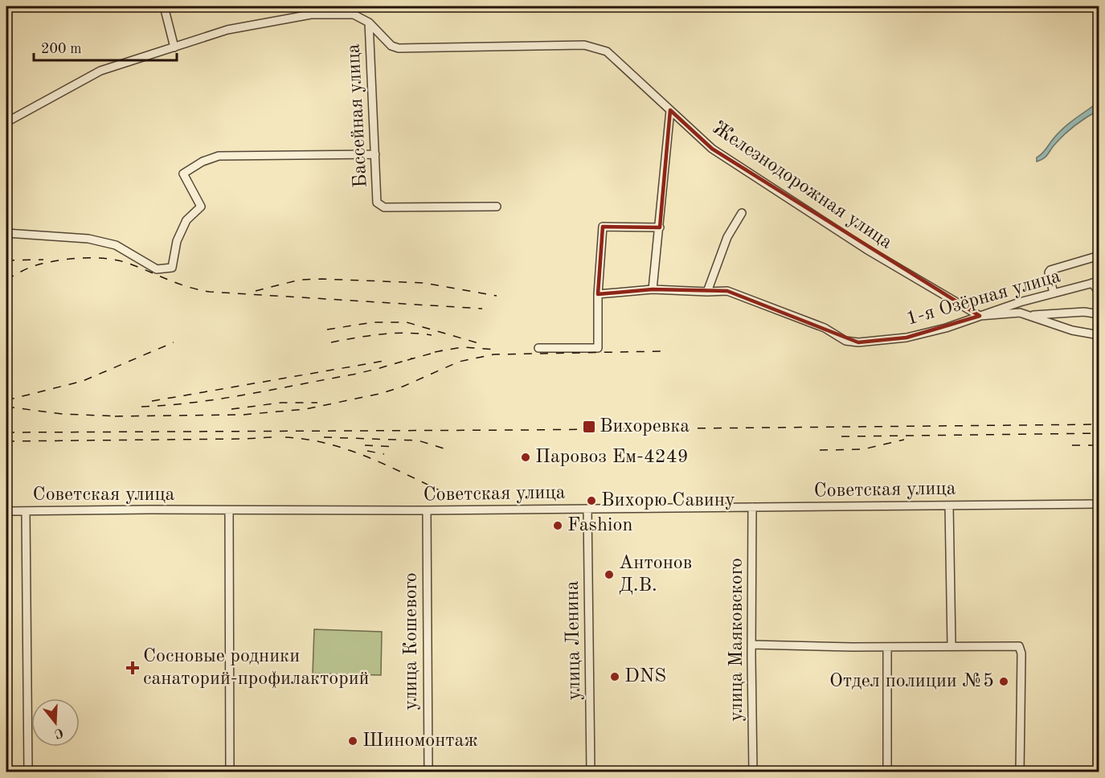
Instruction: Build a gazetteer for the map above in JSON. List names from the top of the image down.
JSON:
{
  "streets": {
    "street": [
      "Бассейная улица",
      "Железнодорожная улица",
      "1-я Озёрная улица",
      "Советская улица",
      "улица Маяковского",
      "улица Ленина",
      "улица Кошевого"
    ]
  },
  "crossings": [
    ["Бассейная улица", "Железнодорожная улица"],
    ["Железнодорожная улица", "1-я Озёрная улица"],
    ["Советская улица", "улица Маяковского"],
    ["Советская улица", "улица Ленина"],
    ["Советская улица", "улица Кошевого"]
  ],
  "places": {
    "transit": ["Вихоревка"],
    "other": [
      "Паровоз Ем-4249",
      "Вихорю Савину",
      "Fashion",
      "Антонов Д.В.",
      "DNS",
      "Отдел полиции №5",
      "Шиномонтаж"
    ],
    "health": ["Сосновые родники санаторий-профилакторий"]
  },
  "scale_bar": "200 m",
  "north": "bottom"
}
